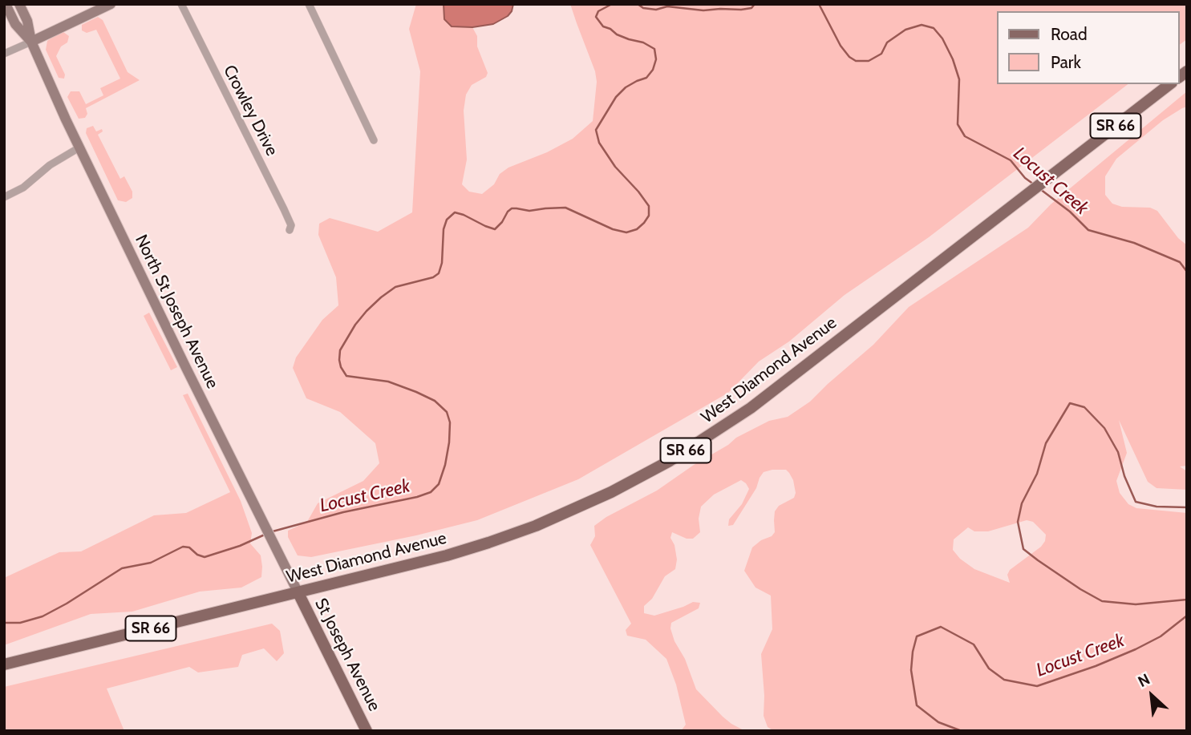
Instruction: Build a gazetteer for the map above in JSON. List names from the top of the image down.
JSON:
{
  "streets": {
    "main road": [
      "SR 66",
      "North St Joseph Avenue",
      "West Diamond Avenue",
      "St Joseph Avenue"
    ],
    "street": ["Crowley Drive"]
  },
  "crossings": [
    ["North St Joseph Avenue", "West Diamond Avenue"],
    ["North St Joseph Avenue", "St Joseph Avenue"],
    ["West Diamond Avenue", "St Joseph Avenue"]
  ],
  "water": ["Locust Creek"],
  "legend": ["Road", "Park"],
  "north": "top left"
}
